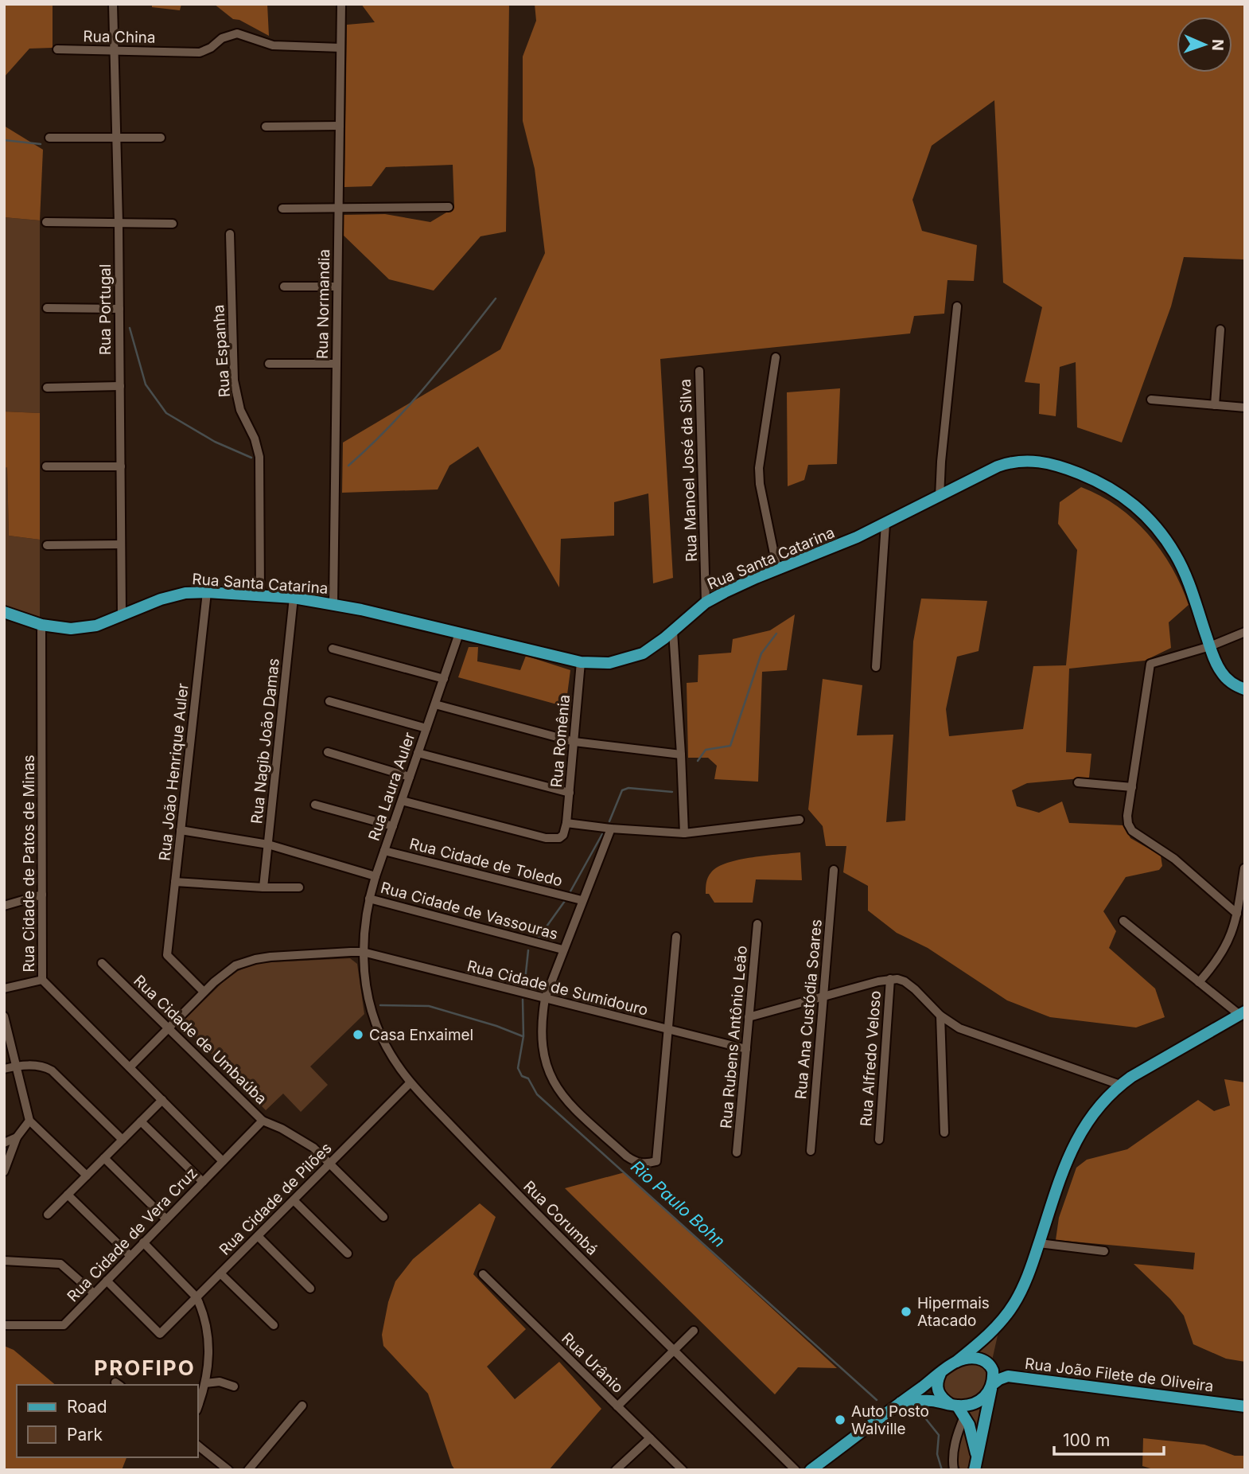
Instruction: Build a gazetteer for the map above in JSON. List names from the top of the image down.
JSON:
{
  "streets": {
    "main road": ["Rua Santa Catarina", "Rua João Filete de Oliveira"],
    "street": [
      "Rua China",
      "Rua Normandia",
      "Rua Portugal",
      "Rua Espanha",
      "Rua Manoel José da Silva",
      "Rua Nagib João Damas",
      "Rua Romênia",
      "Rua João Henrique Auler",
      "Rua Laura Auler",
      "Rua Cidade de Toledo",
      "Rua Cidade de Patos de Minas",
      "Rua Cidade de Vassouras",
      "Rua Cidade de Sumidouro",
      "Rua Ana Custódia Soares",
      "Rua Rubens Antônio Leão",
      "Rua Cidade de Umbaúba",
      "Rua Alfredo Veloso",
      "Rua Cidade de Pilões",
      "Rua Corumbá",
      "Rua Cidade de Vera Cruz",
      "Rua Urânio"
    ]
  },
  "crossings": [
    ["Rua China", "Rua Normandia"],
    ["Rua China", "Rua Portugal"],
    ["Rua Normandia", "Rua Santa Catarina"],
    ["Rua Portugal", "Rua Santa Catarina"],
    ["Rua Espanha", "Rua Santa Catarina"],
    ["Rua Manoel José da Silva", "Rua Santa Catarina"],
    ["Rua Santa Catarina", "Rua Nagib João Damas"],
    ["Rua Santa Catarina", "Rua Romênia"],
    ["Rua Santa Catarina", "Rua João Henrique Auler"],
    ["Rua Santa Catarina", "Rua Laura Auler"],
    ["Rua Santa Catarina", "Rua Cidade de Patos de Minas"],
    ["Rua João Henrique Auler", "Rua Cidade de Sumidouro"],
    ["Rua Laura Auler", "Rua Cidade de Toledo"],
    ["Rua Laura Auler", "Rua Cidade de Vassouras"],
    ["Rua Laura Auler", "Rua Cidade de Sumidouro"],
    ["Rua Laura Auler", "Rua Corumbá"],
    ["Rua Cidade de Patos de Minas", "Rua Cidade de Sumidouro"],
    ["Rua Cidade de Patos de Minas", "Rua Cidade de Vera Cruz"],
    ["Rua Cidade de Sumidouro", "Rua Rubens Antônio Leão"],
    ["Rua Cidade de Sumidouro", "Rua Cidade de Umbaúba"],
    ["Rua Cidade de Sumidouro", "Rua Corumbá"],
    ["Rua Cidade de Umbaúba", "Rua Cidade de Pilões"],
    ["Rua Cidade de Umbaúba", "Rua Cidade de Vera Cruz"],
    ["Rua Cidade de Pilões", "Rua Corumbá"],
    ["Rua Cidade de Pilões", "Rua Cidade de Vera Cruz"]
  ],
  "districts": ["PROFIPO"],
  "water": ["Rio Paulo Bohn"],
  "places": ["Casa Enxaimel", "Hipermais Atacado", "Auto Posto Walville"],
  "legend": ["Road", "Park"],
  "scale_bar": "100 m",
  "north": "right"
}
